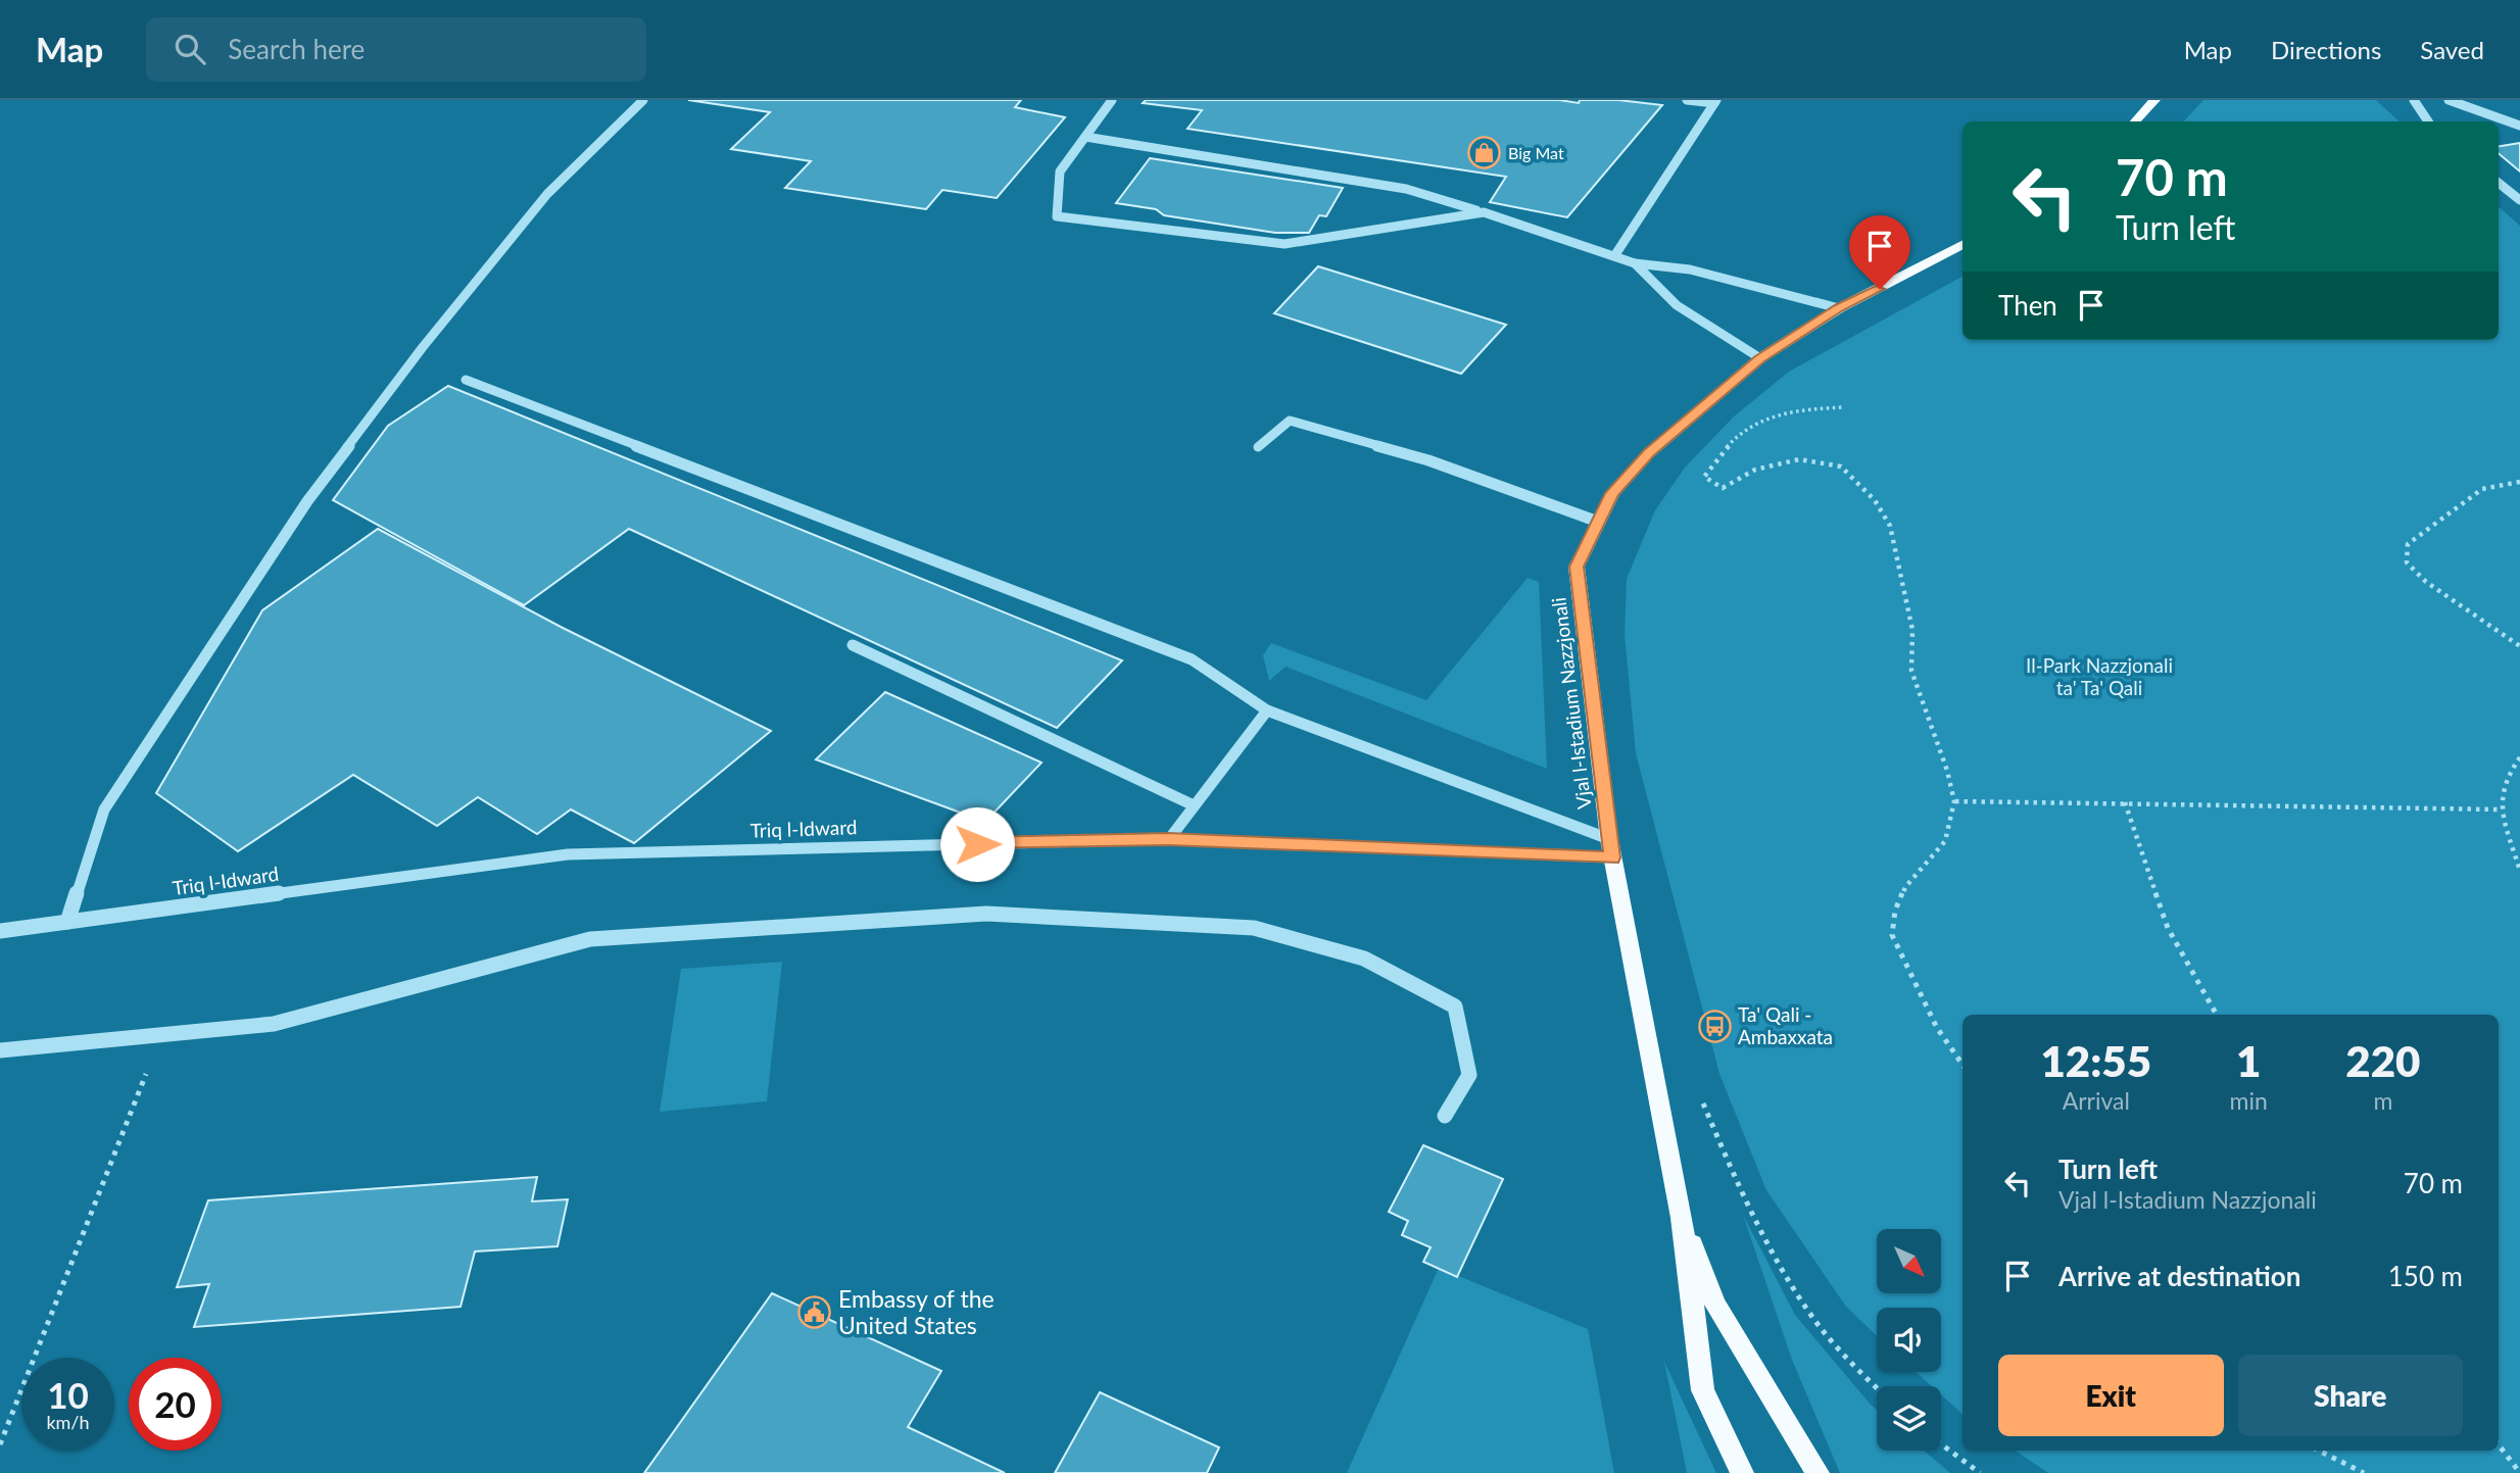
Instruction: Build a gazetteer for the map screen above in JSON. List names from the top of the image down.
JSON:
{
  "streets": {
    "main road": ["Vjal l-Istadium Nazzjonali"],
    "street": ["Triq l-Idward"]
  },
  "crossings": [
    ["Vjal l-Istadium Nazzjonali", "Triq l-Idward"]
  ],
  "parks": ["Il-Park Nazzjonali ta' Ta' Qali"],
  "places": {
    "shop": ["Big Mat"],
    "bus stop": ["Ta' Qali - Ambaxxata"],
    "public building": ["Embassy of the United States"]
  },
  "north": "bottom right",
  "page": {
    "header": "Map",
    "search": "Search here",
    "nav": ["Map", "Directions", "Saved"],
    "turn": ["70 m", "Turn left"],
    "then": "Then",
    "eta": [
      "12:55",
      "Arrival",
      "1",
      "min",
      "220",
      "m"
    ],
    "list": [
      {
        "name": "Turn left",
        "note": "Vjal l-Istadium Nazzjonali",
        "value": "70 m"
      },
      {
        "name": "Arrive at destination",
        "value": "150 m"
      }
    ],
    "buttons": ["Exit", "Share"],
    "speed": "10 km/h",
    "limit": "20"
  }
}
